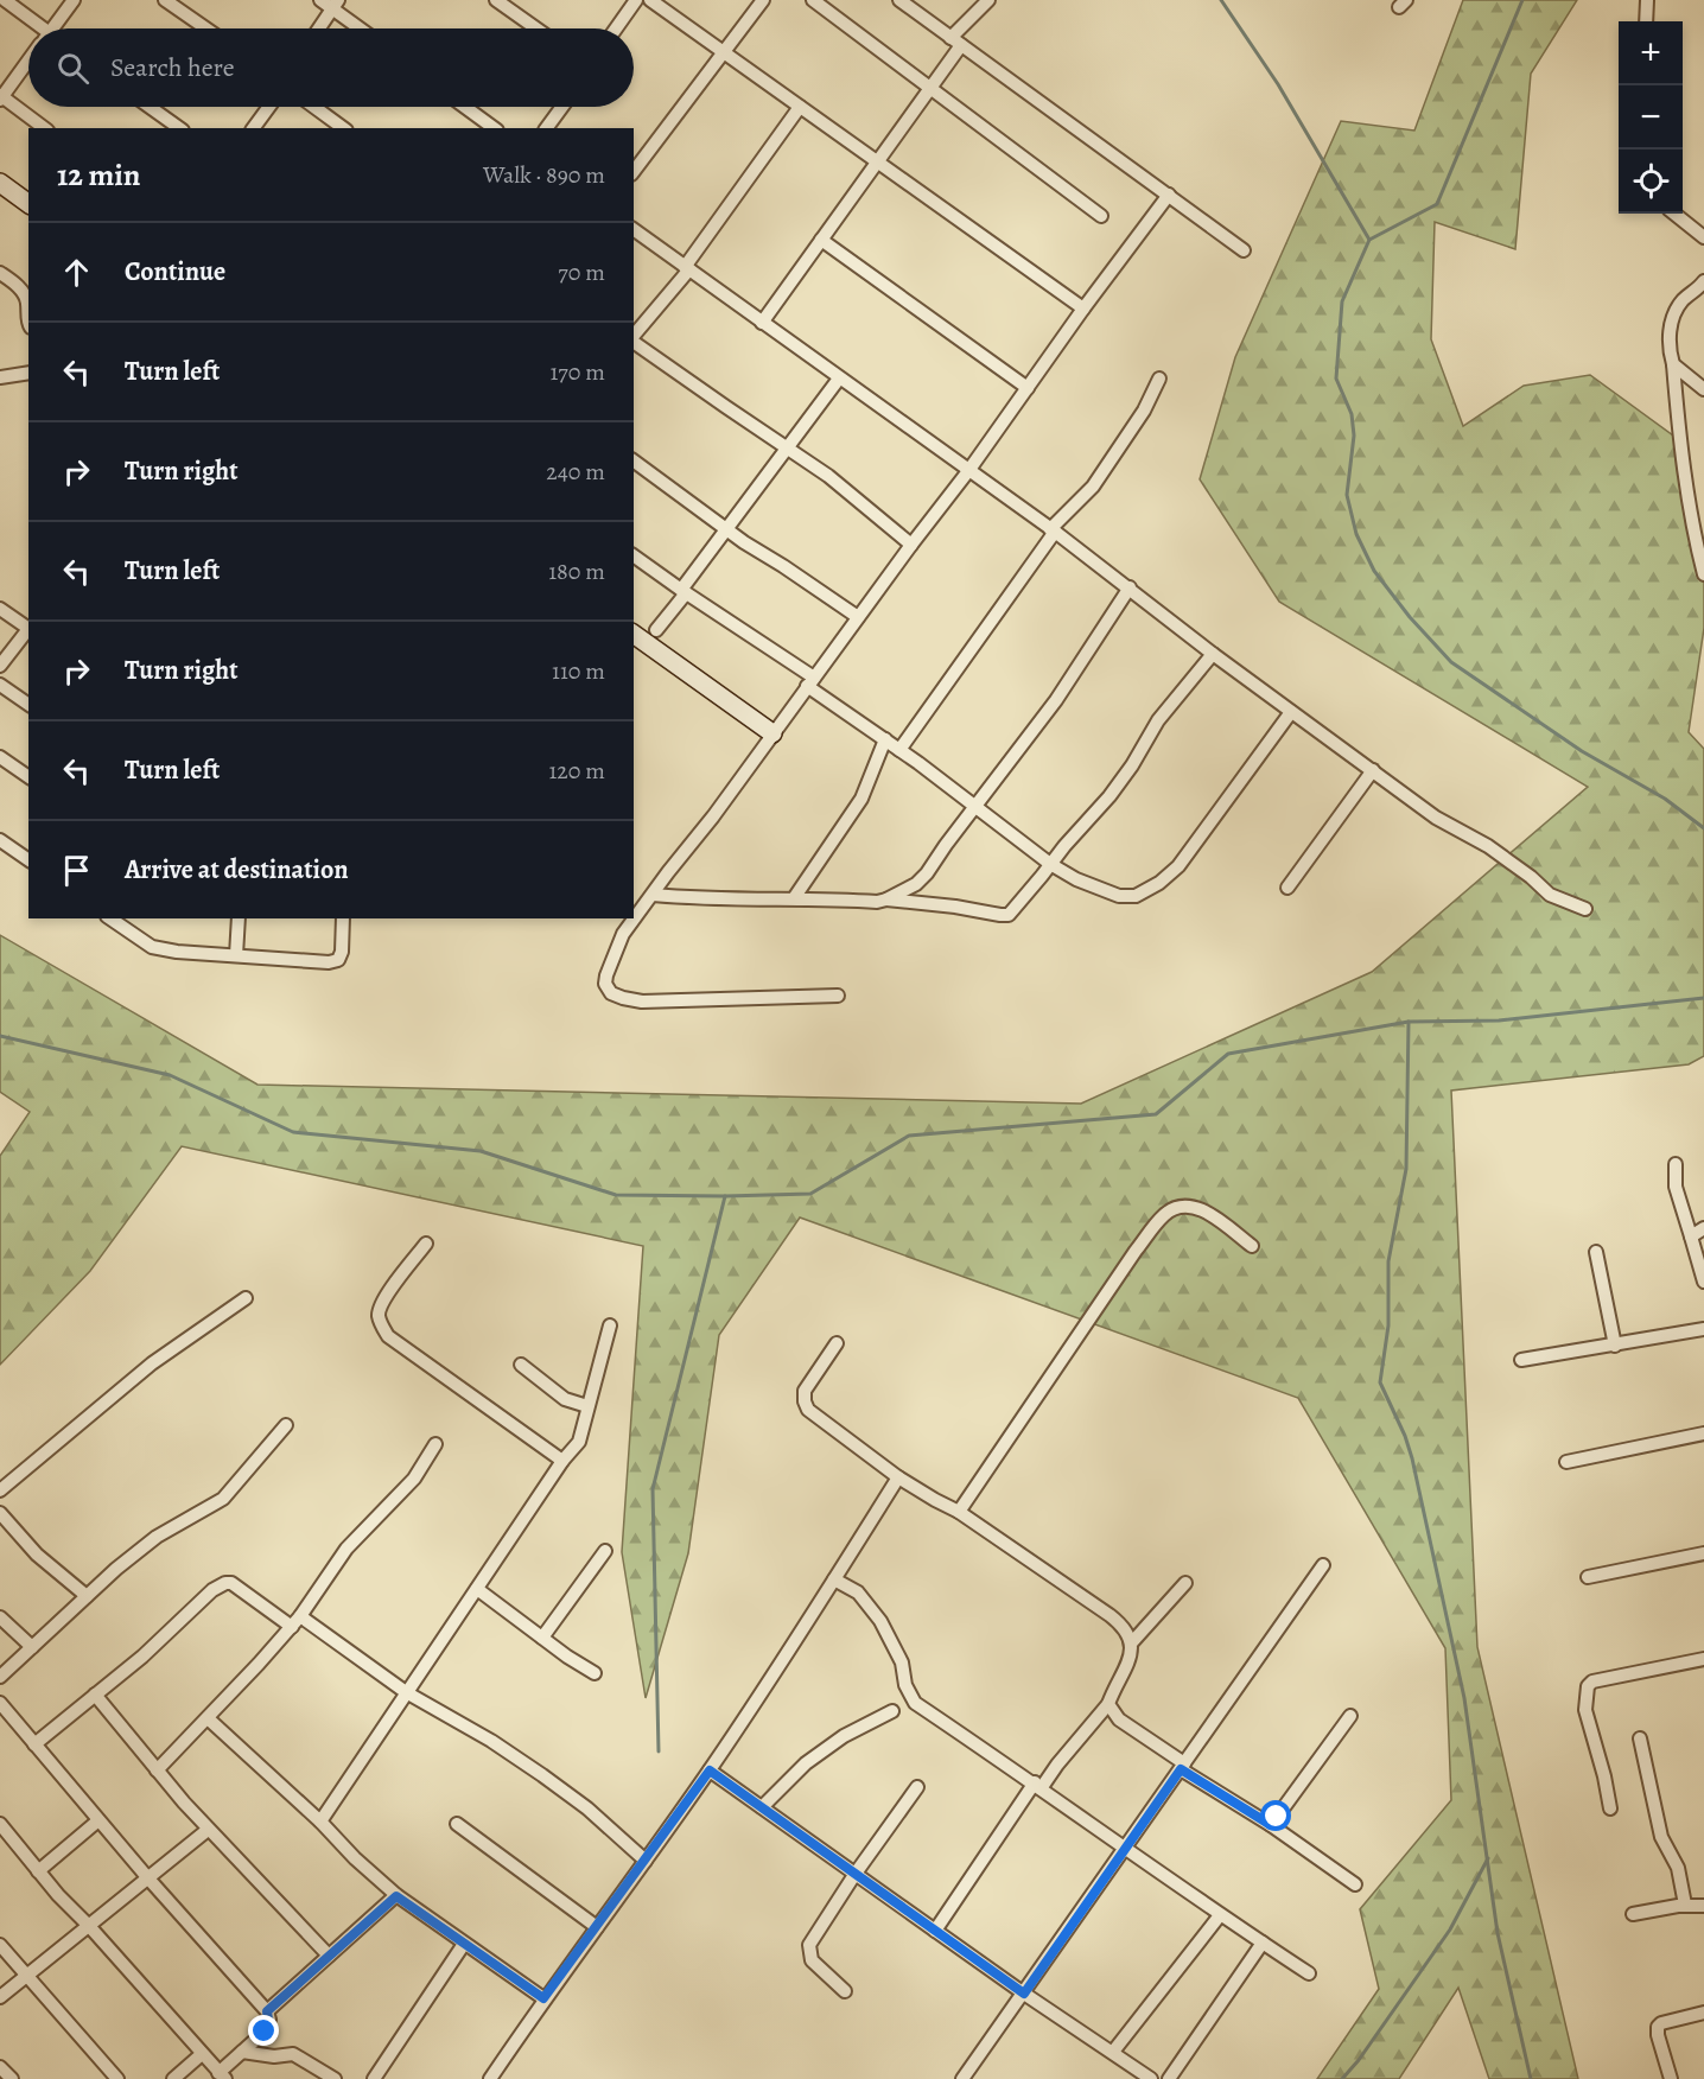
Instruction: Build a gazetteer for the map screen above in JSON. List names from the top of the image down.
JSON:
{
  "page": {
    "map_buttons": ["+", "−"],
    "search": "Search here",
    "heading": ["12 min", "Walk · 890 m"],
    "list": [
      ["Continue", "70 m"],
      ["Turn left", "170 m"],
      ["Turn right", "240 m"],
      ["Turn left", "180 m"],
      ["Turn right", "110 m"],
      ["Turn left", "120 m"],
      "Arrive at destination"
    ]
  }
}
